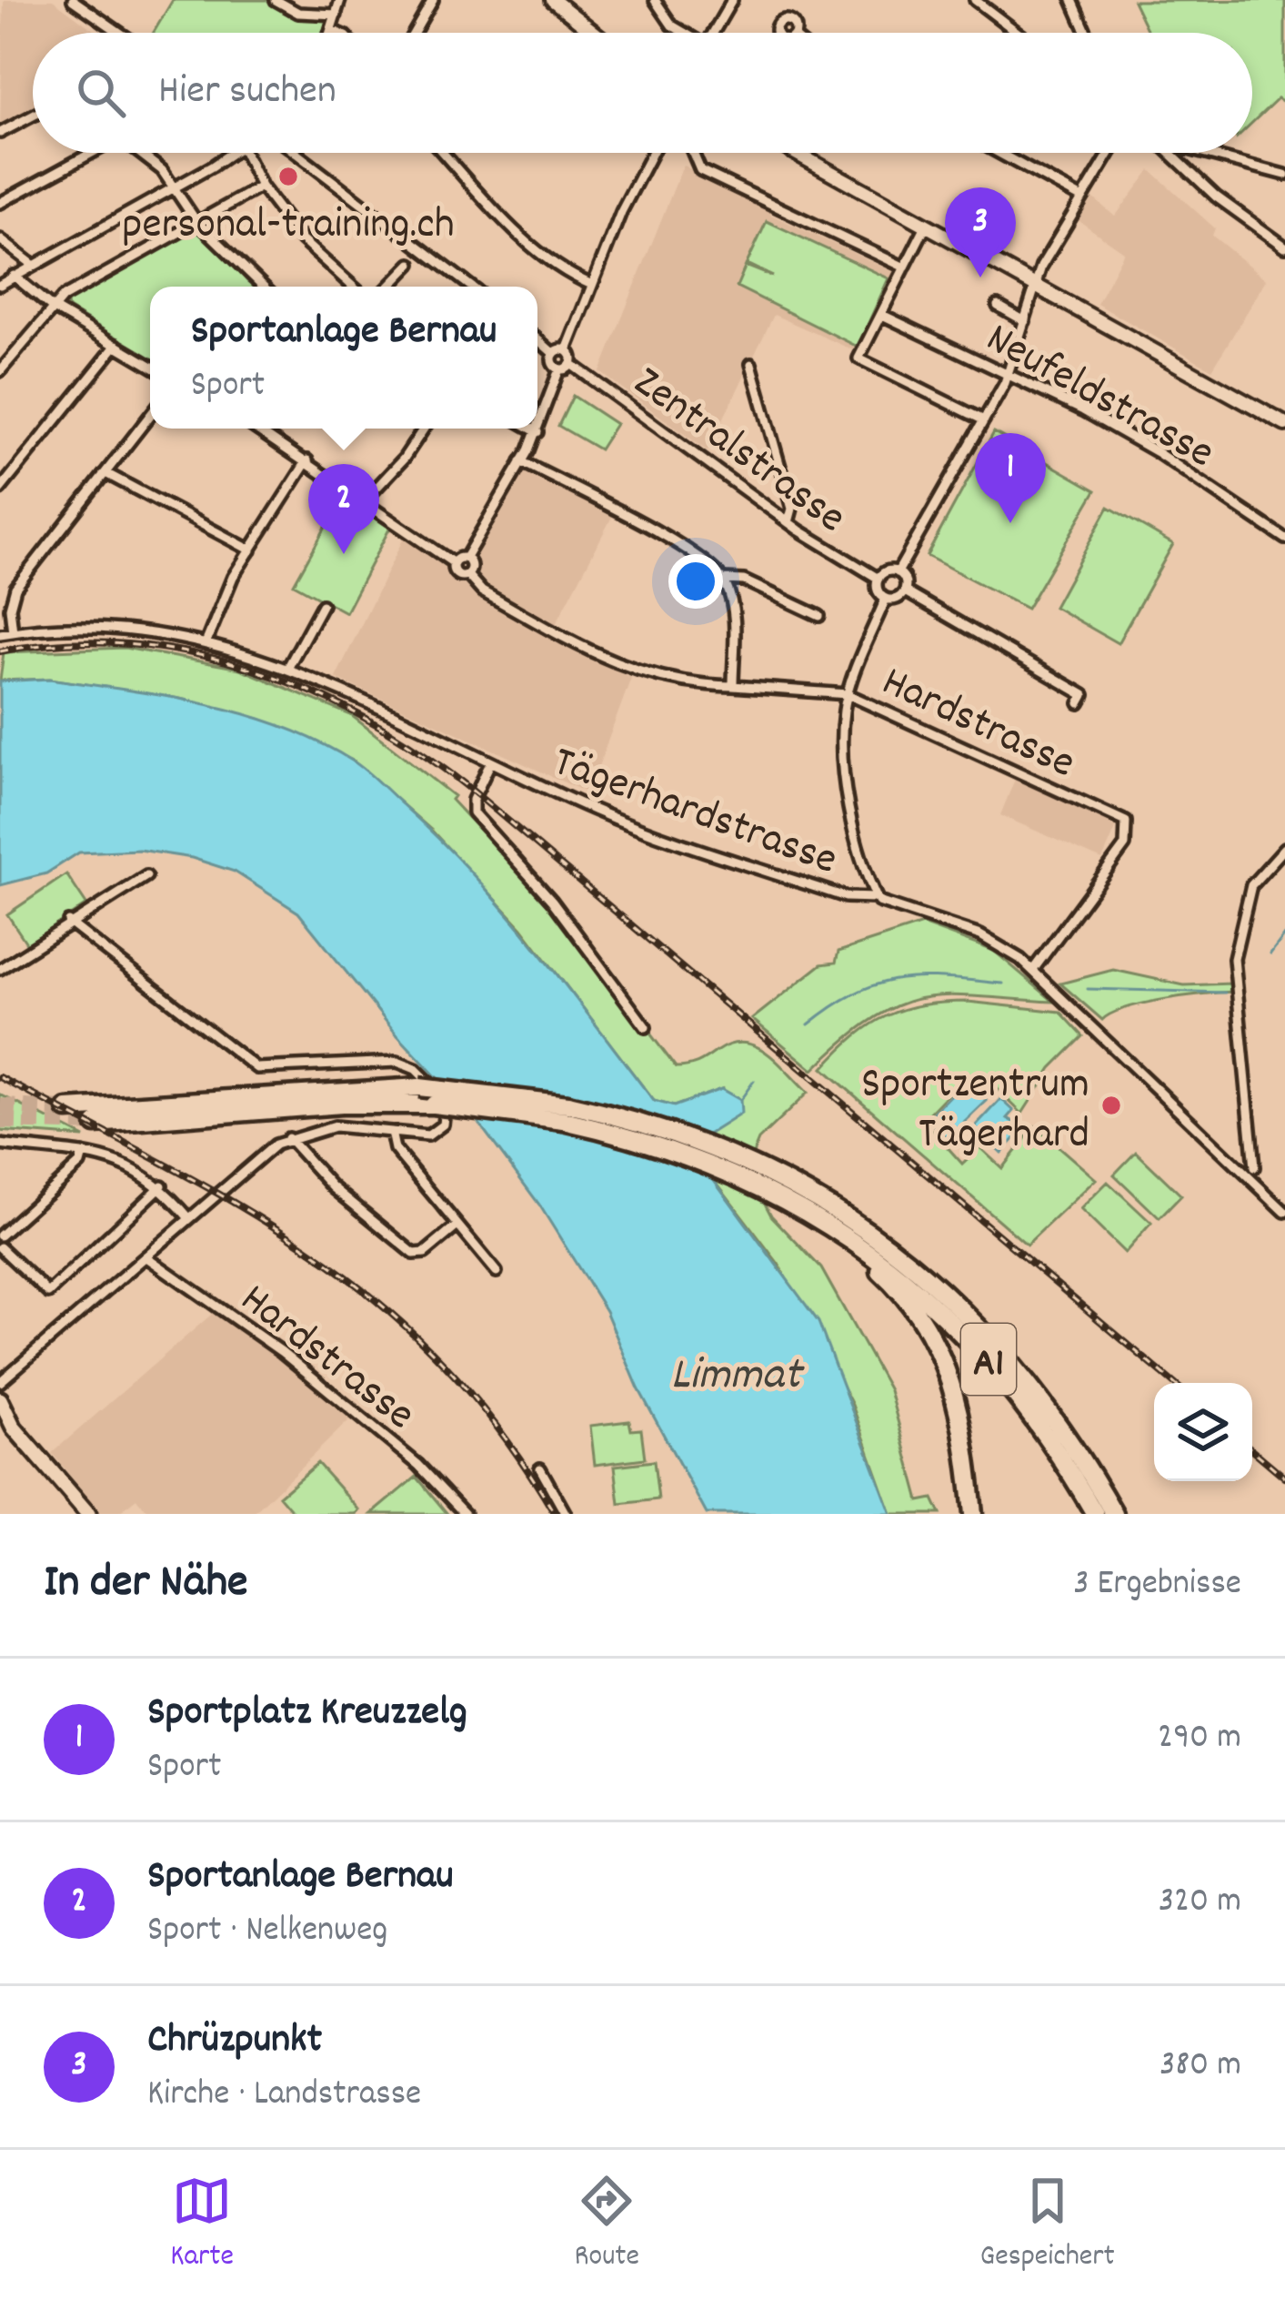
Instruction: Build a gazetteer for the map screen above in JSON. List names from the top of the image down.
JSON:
{
  "streets": {
    "highway": ["A1"],
    "street": [
      "Neufeldstrasse",
      "Zentralstrasse",
      "Hardstrasse",
      "Tägerhardstrasse"
    ]
  },
  "crossings": [
    ["Hardstrasse", "Tägerhardstrasse"]
  ],
  "water": ["Limmat"],
  "places": ["personal-training.ch", "Sportzentrum Tägerhard"],
  "page": {
    "search": "Hier suchen",
    "pins": ["3", "1", "2"],
    "popup": ["Sportanlage Bernau", "Sport"],
    "heading": ["In der Nähe", "3 Ergebnisse"],
    "list": [
      {
        "mark": "1",
        "name": "Sportplatz Kreuzzelg",
        "note": "Sport",
        "value": "290 m"
      },
      {
        "mark": "2",
        "name": "Sportanlage Bernau",
        "note": "Sport · Nelkenweg",
        "value": "320 m"
      },
      {
        "mark": "3",
        "name": "Chrüzpunkt",
        "note": "Kirche · Landstrasse",
        "value": "380 m"
      }
    ],
    "nav": ["Karte", "Route", "Gespeichert"]
  }
}
